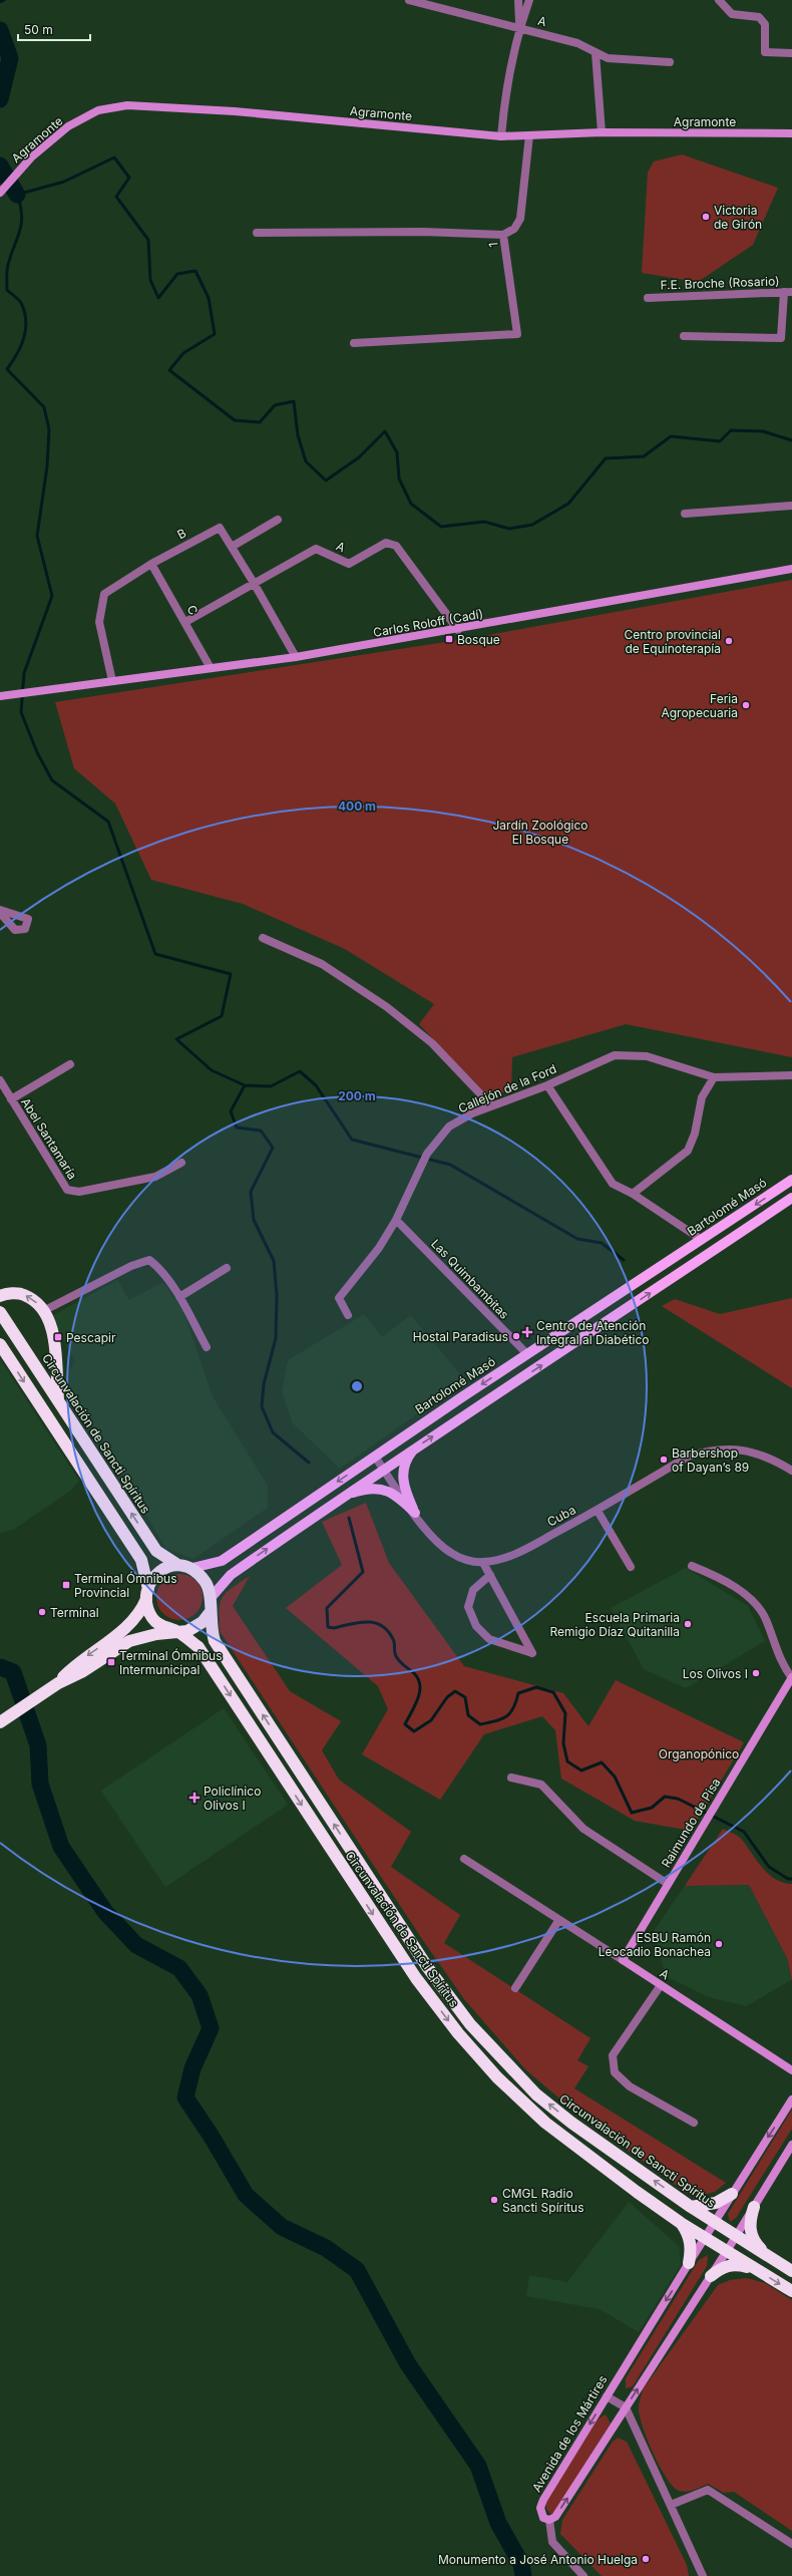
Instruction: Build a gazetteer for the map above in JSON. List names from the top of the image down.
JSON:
{
  "streets": {
    "highway": ["Circunvalación de Sancti Spíritus"],
    "main road": ["Bartolomé Masó"],
    "street": [
      "A",
      "Agramonte",
      "1",
      "F.E. Broche (Rosario)",
      "B",
      "C",
      "Carlos Roloff (Cadí)",
      "Callejón de la Ford",
      "Abel Santamaría",
      "Las Quimbambitas",
      "Cuba",
      "Raimundo de Pisa",
      "Avenida de los Mártires"
    ]
  },
  "crossings": [
    ["A", "B"],
    ["A", "C"],
    ["A", "Carlos Roloff (Cadí)"],
    ["A", "Raimundo de Pisa"],
    ["Agramonte", "1"],
    ["B", "C"],
    ["B", "Carlos Roloff (Cadí)"],
    ["C", "Carlos Roloff (Cadí)"],
    ["Callejón de la Ford", "Las Quimbambitas"],
    ["Bartolomé Masó", "Las Quimbambitas"],
    ["Bartolomé Masó", "Circunvalación de Sancti Spíritus"],
    ["Bartolomé Masó", "Cuba"],
    ["Circunvalación de Sancti Spíritus", "Avenida de los Mártires"]
  ],
  "parks": ["Jardín Zoológico El Bosque", "Organopónico"],
  "places": {
    "other": [
      "Victoria de Girón",
      "Centro provincial de Equinoterapía",
      "Feria Agropecuaria",
      "Hostal Paradisus",
      "Barbershop of Dayan’s 89",
      "Terminal",
      "Escuela Primaria Remigio Díaz Quitanilla",
      "Los Olivos I",
      "ESBU Ramón Leocadio Bonachea",
      "CMGL Radio Sancti Spíritus",
      "Monumento a José Antonio Huelga"
    ],
    "transit": [
      "Bosque",
      "Pescapir",
      "Terminal Ómnibus Provincial",
      "Terminal Ómnibus Intermunicipal"
    ],
    "health": ["Centro de Atención Integral al Diabético", "Policlínico Olivos I"]
  },
  "scale_bar": "50 m",
  "rings": ["400 m", "200 m"]
}
